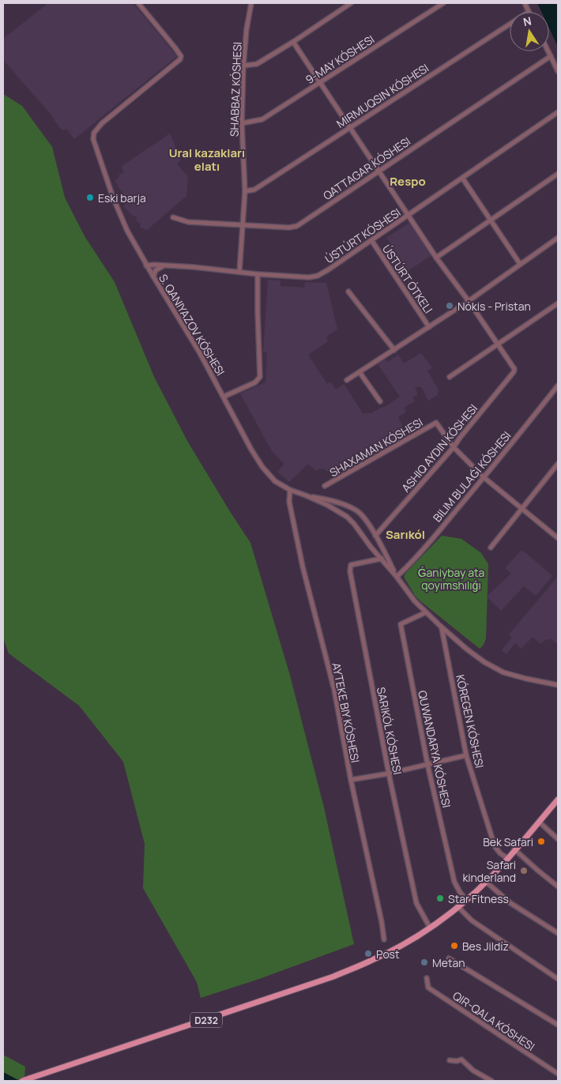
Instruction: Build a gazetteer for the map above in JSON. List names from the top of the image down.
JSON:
{
  "streets": {
    "main road": ["D232"],
    "street": [
      "9-MAY KÓSHESI",
      "SHABBAZ KÓSHESI",
      "MIRMUQSIN KÓSHESI",
      "QATTAGAR KÓSHESI",
      "ÚSTÚRT KÓSHESI",
      "ÚSTÚRT ÓTKELI",
      "SHAXAMAN KÓSHESI",
      "AYTEKE BIY KÓSHESI",
      "KÓREGEN KÓSHESI",
      "QUWANDARYA KÓSHESI"
    ]
  },
  "crossings": [
    ["9-MAY KÓSHESI", "SHABBAZ KÓSHESI"],
    ["SHABBAZ KÓSHESI", "MIRMUQSIN KÓSHESI"],
    ["SHABBAZ KÓSHESI", "QATTAGAR KÓSHESI"],
    ["SHABBAZ KÓSHESI", "ÚSTÚRT KÓSHESI"],
    ["ÚSTÚRT KÓSHESI", "ÚSTÚRT ÓTKELI"],
    ["KÓREGEN KÓSHESI", "D232"],
    ["QUWANDARYA KÓSHESI", "D232"]
  ],
  "districts": ["Ural kazakları elatı", "Respo", "Sarıkól"],
  "parks": ["Ǵaniybay ata qoyımshılıǵı"],
  "places": [
    "Eski barja",
    "Nókis - Pristan",
    "Bek Safari",
    "Safari kinderland",
    "Star Fitness",
    "Bes Jildíz",
    "Post",
    "Metan"
  ],
  "north": "top"
}
